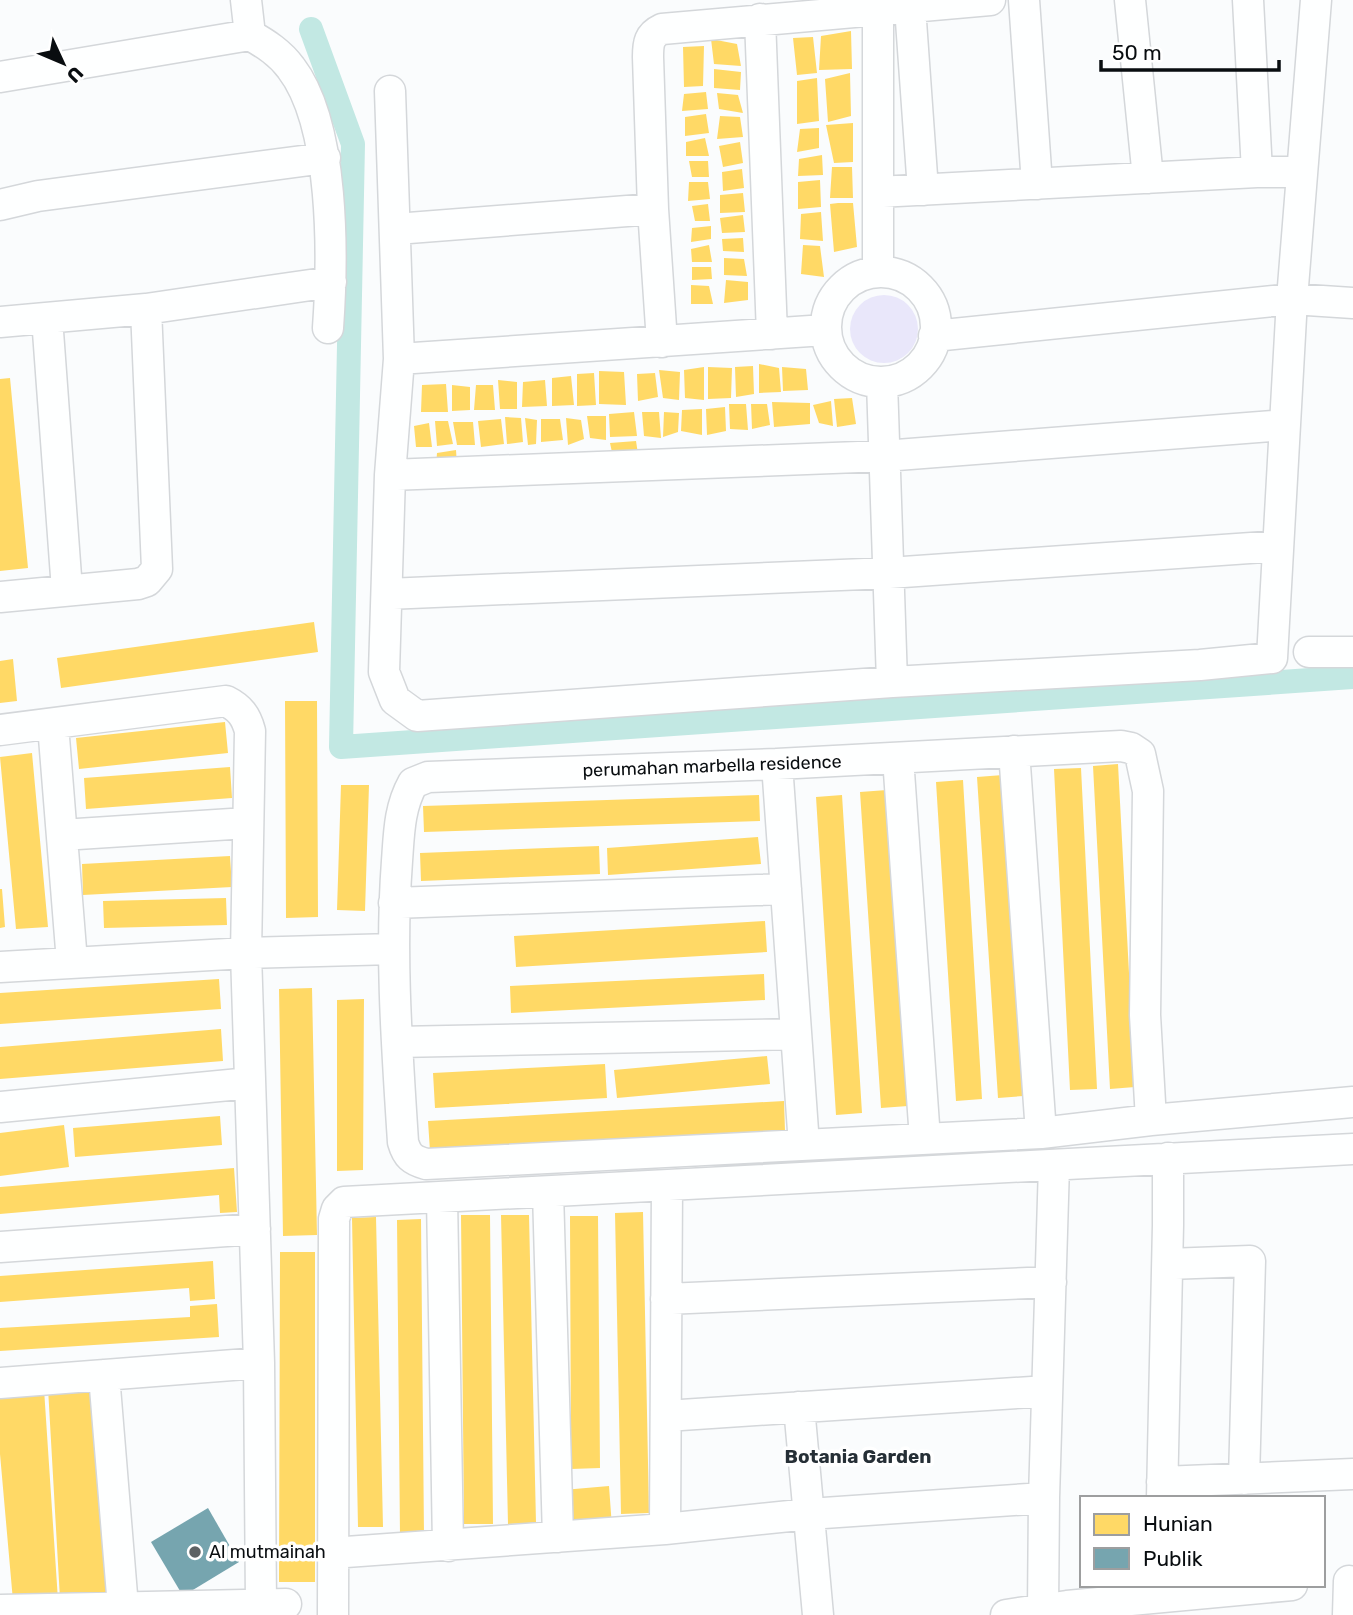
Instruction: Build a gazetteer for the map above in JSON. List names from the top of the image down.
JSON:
{
  "streets": {
    "street": ["perumahan marbella residence"]
  },
  "districts": ["Botania Garden"],
  "places": ["Al mutmainah"],
  "legend": ["Hunian", "Publik"],
  "scale_bar": "50 m",
  "north": "bottom right"
}
